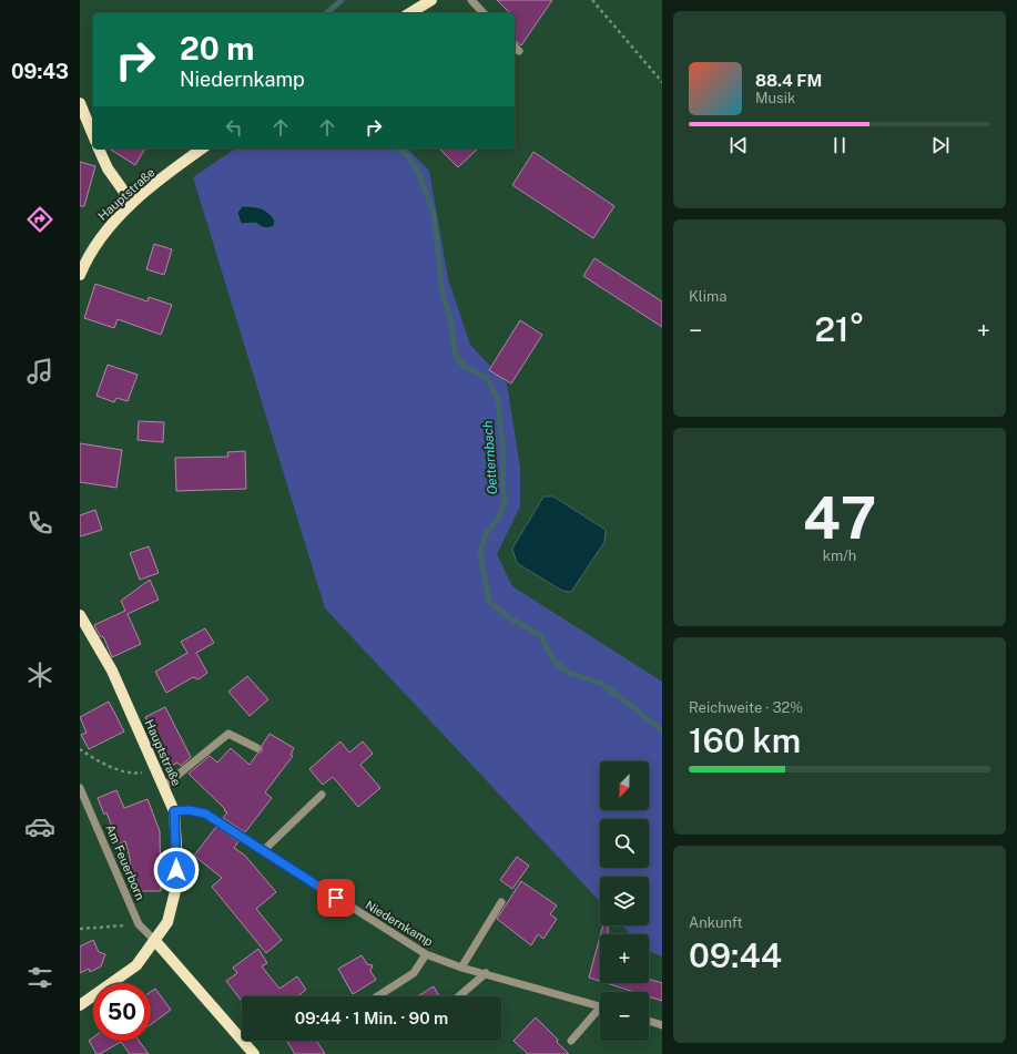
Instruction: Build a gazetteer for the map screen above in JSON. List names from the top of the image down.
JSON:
{
  "streets": {
    "main road": ["Hauptstraße"],
    "street": ["Am Feuerborn", "Niedernkamp"]
  },
  "crossings": [
    ["Hauptstraße", "Am Feuerborn"],
    ["Hauptstraße", "Niedernkamp"]
  ],
  "water": ["Oetternbach"],
  "north": "bottom left",
  "page": {
    "tabs": "09:43",
    "turn": ["20 m", "Niedernkamp"],
    "song": ["88.4 FM", "Musik"],
    "tile": [
      "Klima",
      ["47", "km/h"],
      ["Reichweite · 32%", "160 km"],
      ["Ankunft", "09:44"]
    ],
    "heat": ["−", "21°", "+"],
    "map_buttons": ["+", "−"],
    "limit": "50",
    "trip": "09:44 · 1 Min. · 90 m"
  }
}
